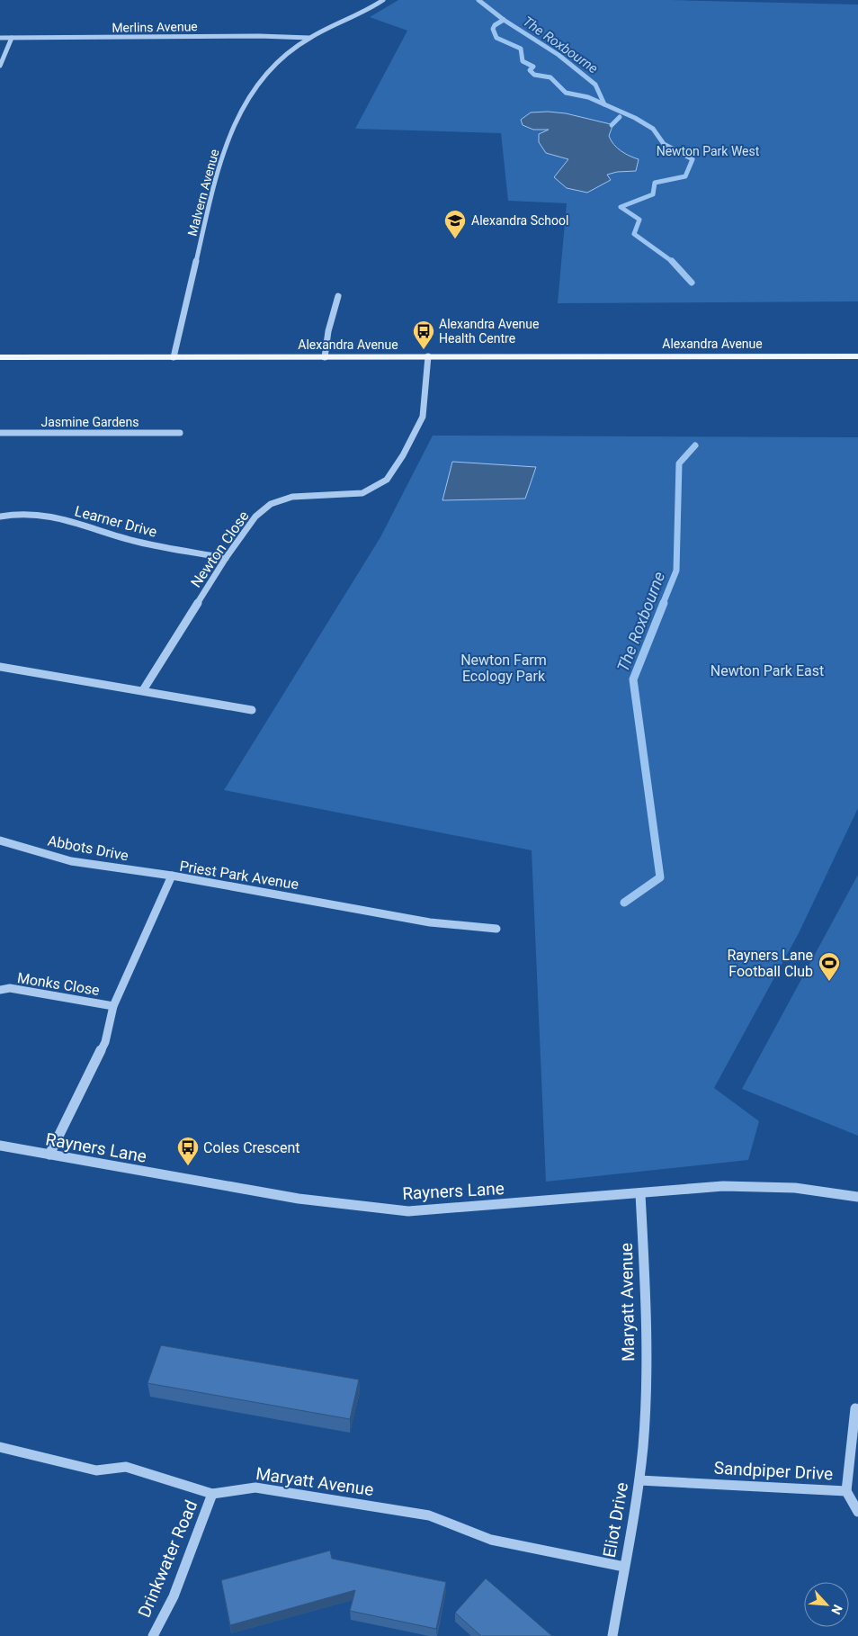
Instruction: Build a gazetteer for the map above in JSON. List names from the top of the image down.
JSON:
{
  "streets": {
    "main road": ["Alexandra Avenue"],
    "street": [
      "Merlins Avenue",
      "Malvern Avenue",
      "Jasmine Gardens",
      "Learner Drive",
      "Newton Close",
      "Abbots Drive",
      "Priest Park Avenue",
      "Monks Close",
      "Rayners Lane",
      "Maryatt Avenue",
      "Sandpiper Drive",
      "Eliot Drive",
      "Drinkwater Road"
    ]
  },
  "crossings": [
    ["Merlins Avenue", "Malvern Avenue"],
    ["Malvern Avenue", "Alexandra Avenue"],
    ["Alexandra Avenue", "Newton Close"],
    ["Learner Drive", "Newton Close"],
    ["Abbots Drive", "Priest Park Avenue"],
    ["Priest Park Avenue", "Monks Close"],
    ["Priest Park Avenue", "Rayners Lane"],
    ["Rayners Lane", "Maryatt Avenue"],
    ["Maryatt Avenue", "Eliot Drive"],
    ["Maryatt Avenue", "Drinkwater Road"],
    ["Sandpiper Drive", "Eliot Drive"]
  ],
  "water": ["The Roxbourne"],
  "parks": ["Newton Park West", "Newton Farm Ecology Park", "Newton Park East"],
  "places": {
    "school or university": ["Alexandra School"],
    "bus stop": ["Alexandra Avenue Health Centre", "Coles Crescent"],
    "sports": ["Rayners Lane Football Club"]
  },
  "north": "bottom right"
}
